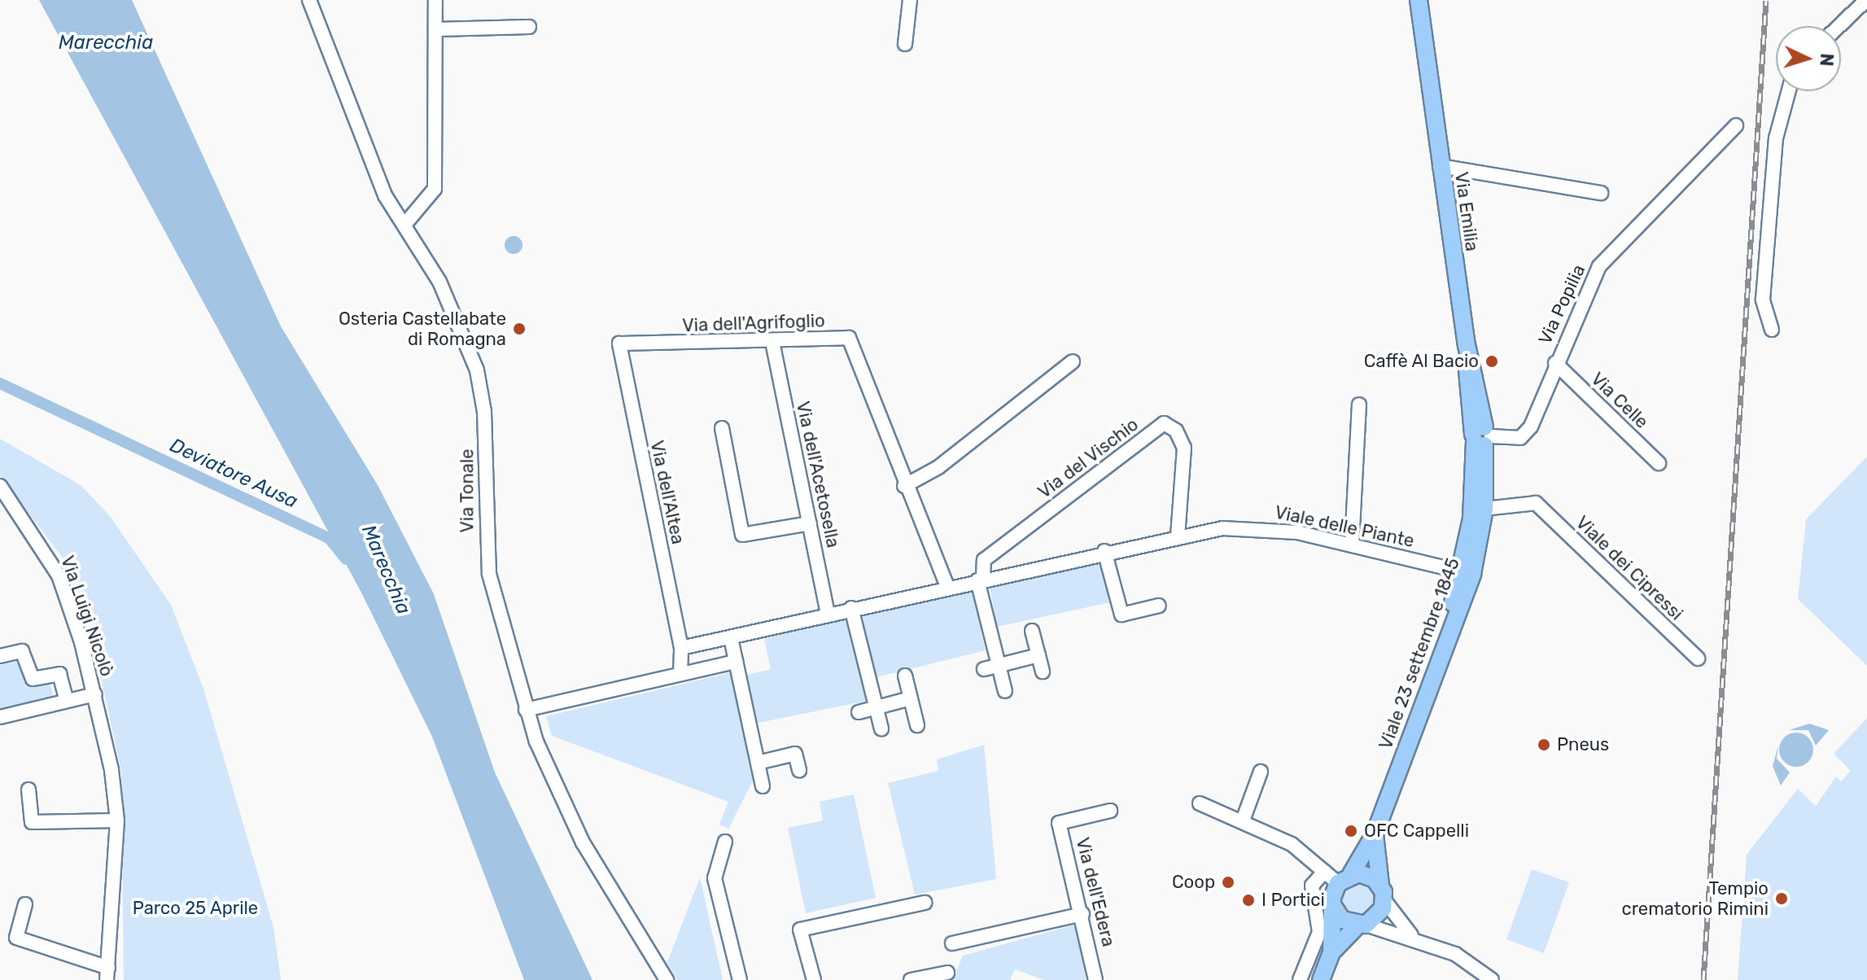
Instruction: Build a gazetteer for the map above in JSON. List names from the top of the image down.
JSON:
{
  "streets": {
    "main road": ["Via Emilia", "Viale 23 settembre 1845"],
    "street": [
      "Via Popilia",
      "Via dell'Agrifoglio",
      "Via Celle",
      "Via del Vischio",
      "Via dell'Acetosella",
      "Via Tonale",
      "Via dell'Altea",
      "Viale delle Piante",
      "Viale dei Cipressi",
      "Via Luigi Nicolò",
      "Via dell'Edera"
    ]
  },
  "crossings": [
    ["Via Emilia", "Via Popilia"],
    ["Via Emilia", "Viale 23 settembre 1845"],
    ["Via Popilia", "Via Celle"],
    ["Via Popilia", "Viale 23 settembre 1845"],
    ["Via dell'Agrifoglio", "Via dell'Acetosella"],
    ["Via dell'Agrifoglio", "Via dell'Altea"],
    ["Via dell'Agrifoglio", "Viale delle Piante"],
    ["Via del Vischio", "Viale delle Piante"],
    ["Via dell'Acetosella", "Viale delle Piante"],
    ["Via dell'Altea", "Viale delle Piante"],
    ["Viale delle Piante", "Viale 23 settembre 1845"],
    ["Viale dei Cipressi", "Viale 23 settembre 1845"]
  ],
  "water": ["Marecchia", "Deviatore Ausa"],
  "parks": ["Parco 25 Aprile"],
  "places": [
    "Osteria Castellabate di Romagna",
    "Caffè Al Bacio",
    "Pneus",
    "OFC Cappelli",
    "Coop",
    "Tempio crematorio Rimini",
    "I Portici"
  ],
  "north": "right"
}
